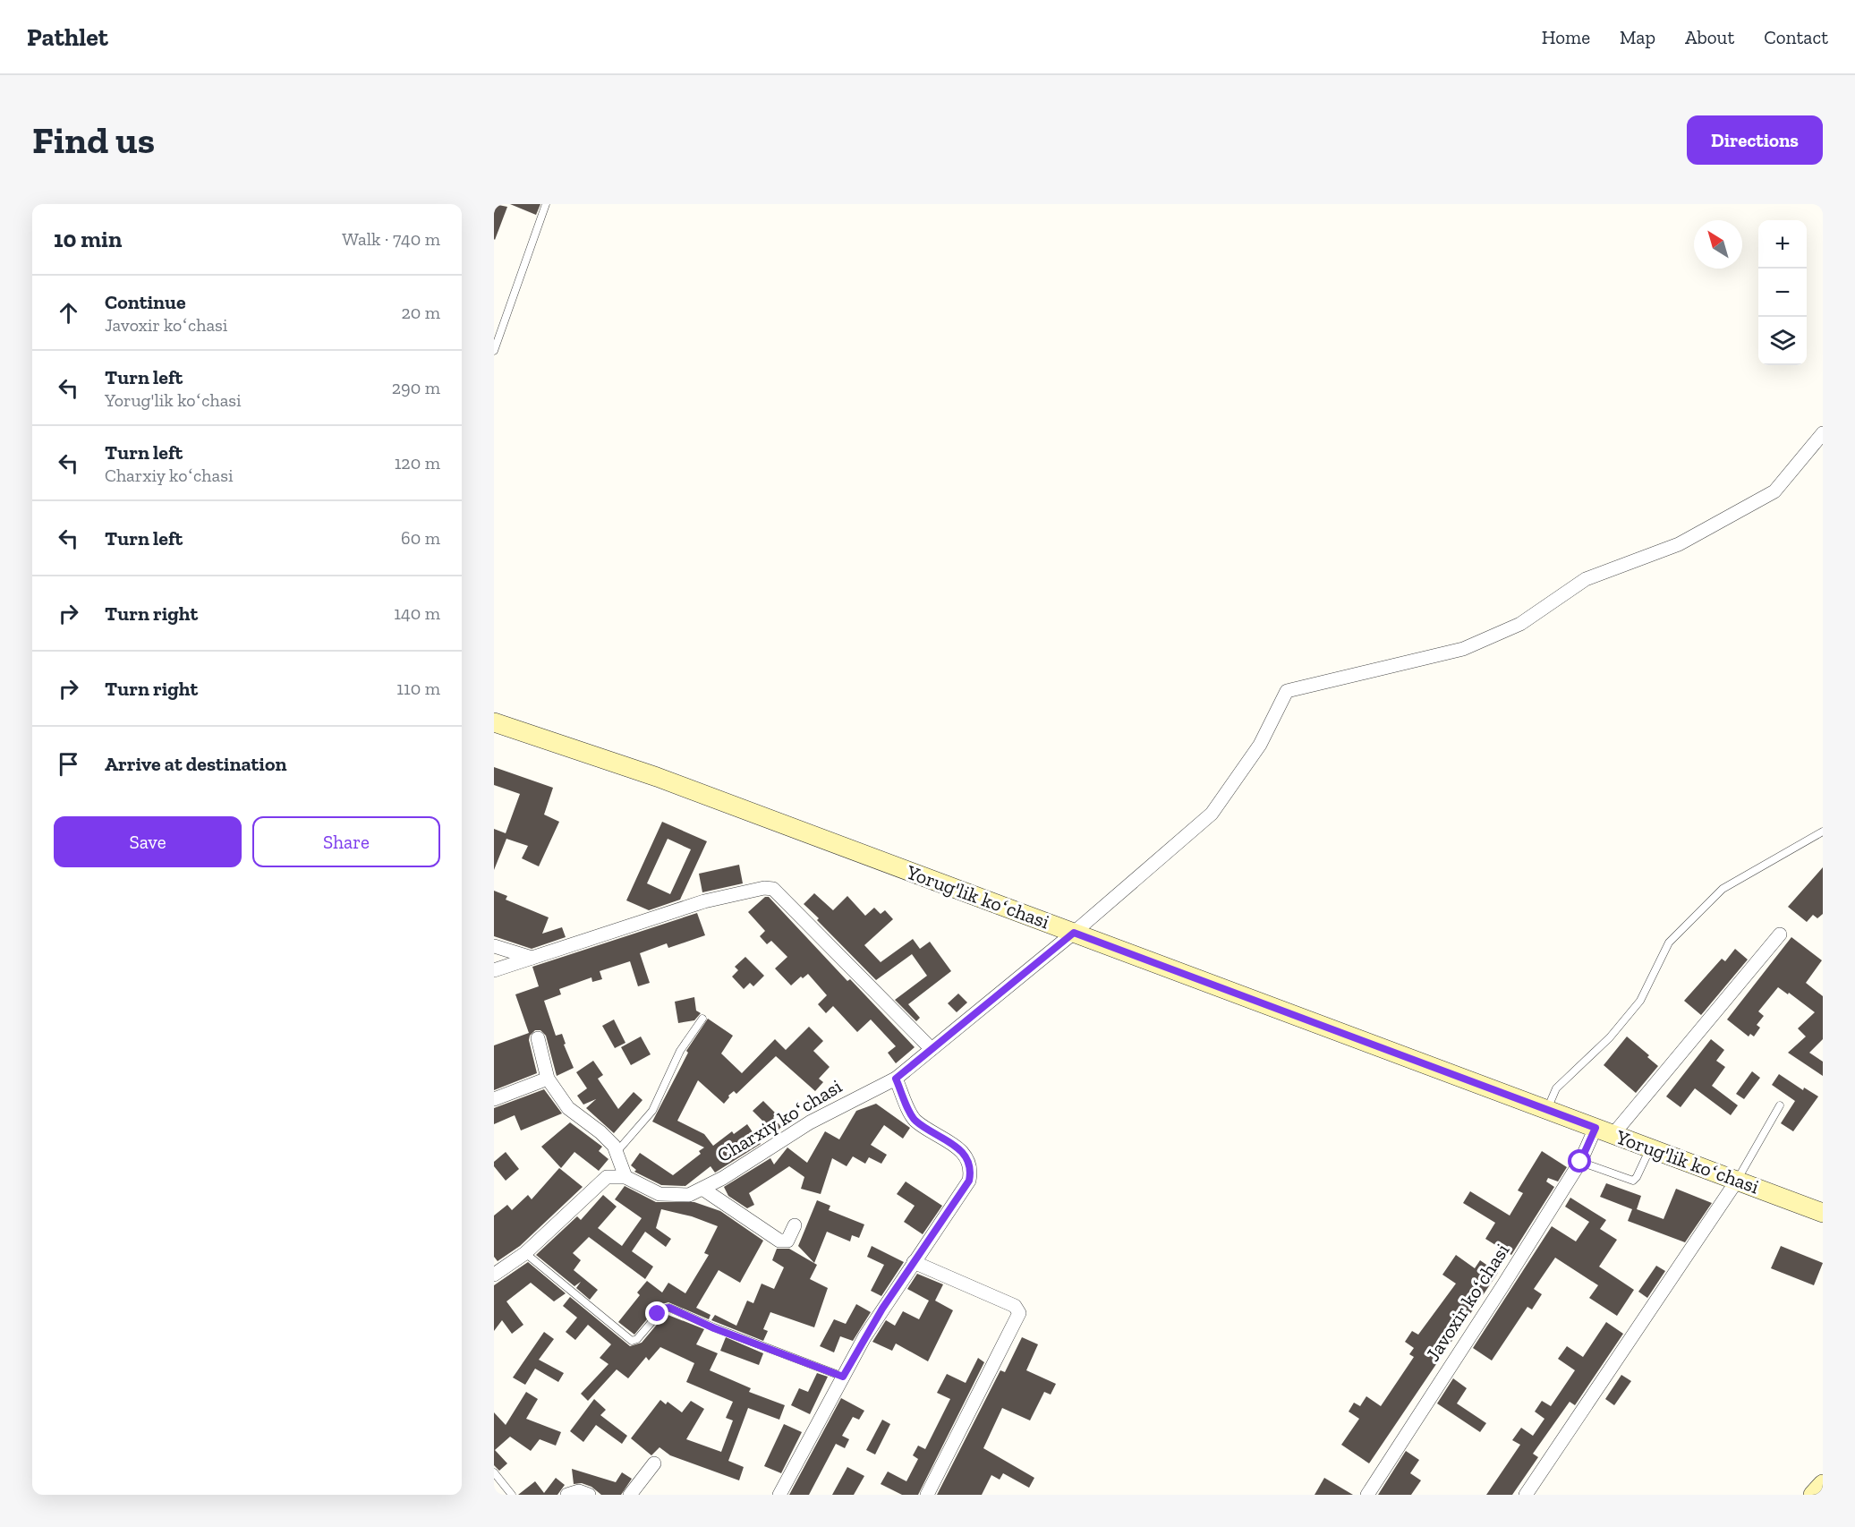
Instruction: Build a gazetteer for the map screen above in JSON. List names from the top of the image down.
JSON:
{
  "streets": {
    "main road": ["Yorug'lik koʻchasi"],
    "street": ["Charxiy koʻchasi", "Javoxir koʻchasi"]
  },
  "crossings": [
    ["Yorug'lik koʻchasi", "Charxiy koʻchasi"],
    ["Yorug'lik koʻchasi", "Javoxir koʻchasi"]
  ],
  "north": "top left",
  "page": {
    "header": "Pathlet",
    "nav": [
      "Home",
      "Map",
      "About",
      "Contact"
    ],
    "buttons": [
      "Directions",
      ["Save", "Share"]
    ],
    "title": "Find us",
    "heading": ["10 min", "Walk · 740 m"],
    "map_buttons": ["+", "−"],
    "list": [
      ["Continue", "Javoxir koʻchasi", "20 m"],
      ["Turn left", "Yorug'lik koʻchasi", "290 m"],
      ["Turn left", "Charxiy koʻchasi", "120 m"],
      ["Turn left", "60 m"],
      ["Turn right", "140 m"],
      ["Turn right", "110 m"],
      "Arrive at destination"
    ]
  }
}
